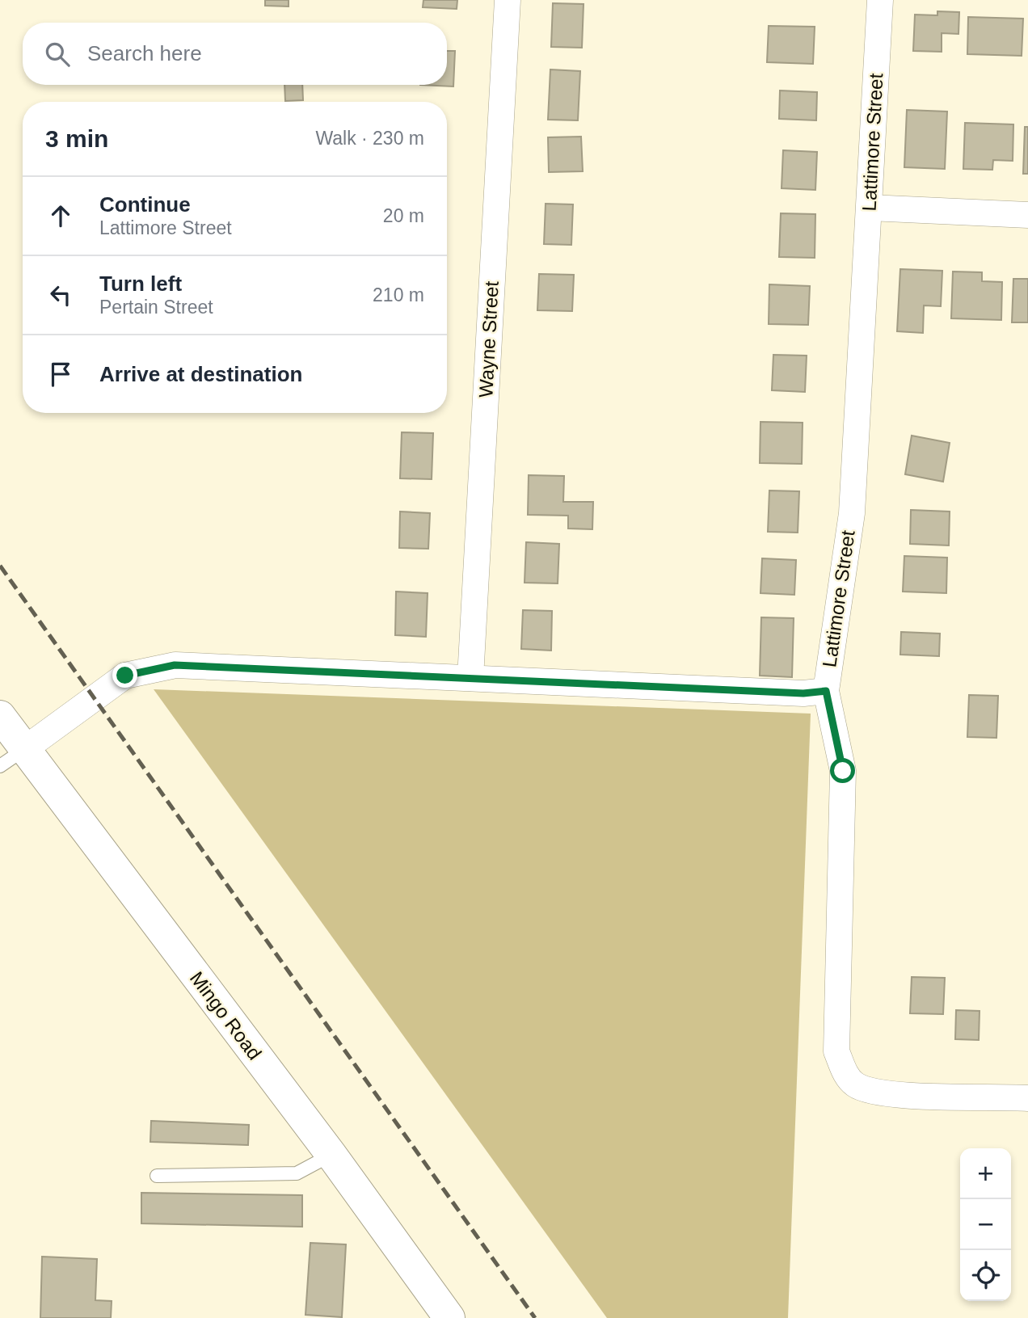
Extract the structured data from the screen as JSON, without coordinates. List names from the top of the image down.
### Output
{
  "streets": {
    "street": ["Lattimore Street", "Wayne Street", "Mingo Road"]
  },
  "page": {
    "search": "Search here",
    "heading": ["3 min", "Walk · 230 m"],
    "list": [
      ["Continue", "Lattimore Street", "20 m"],
      ["Turn left", "Pertain Street", "210 m"],
      "Arrive at destination"
    ],
    "map_buttons": ["+", "−"]
  }
}
